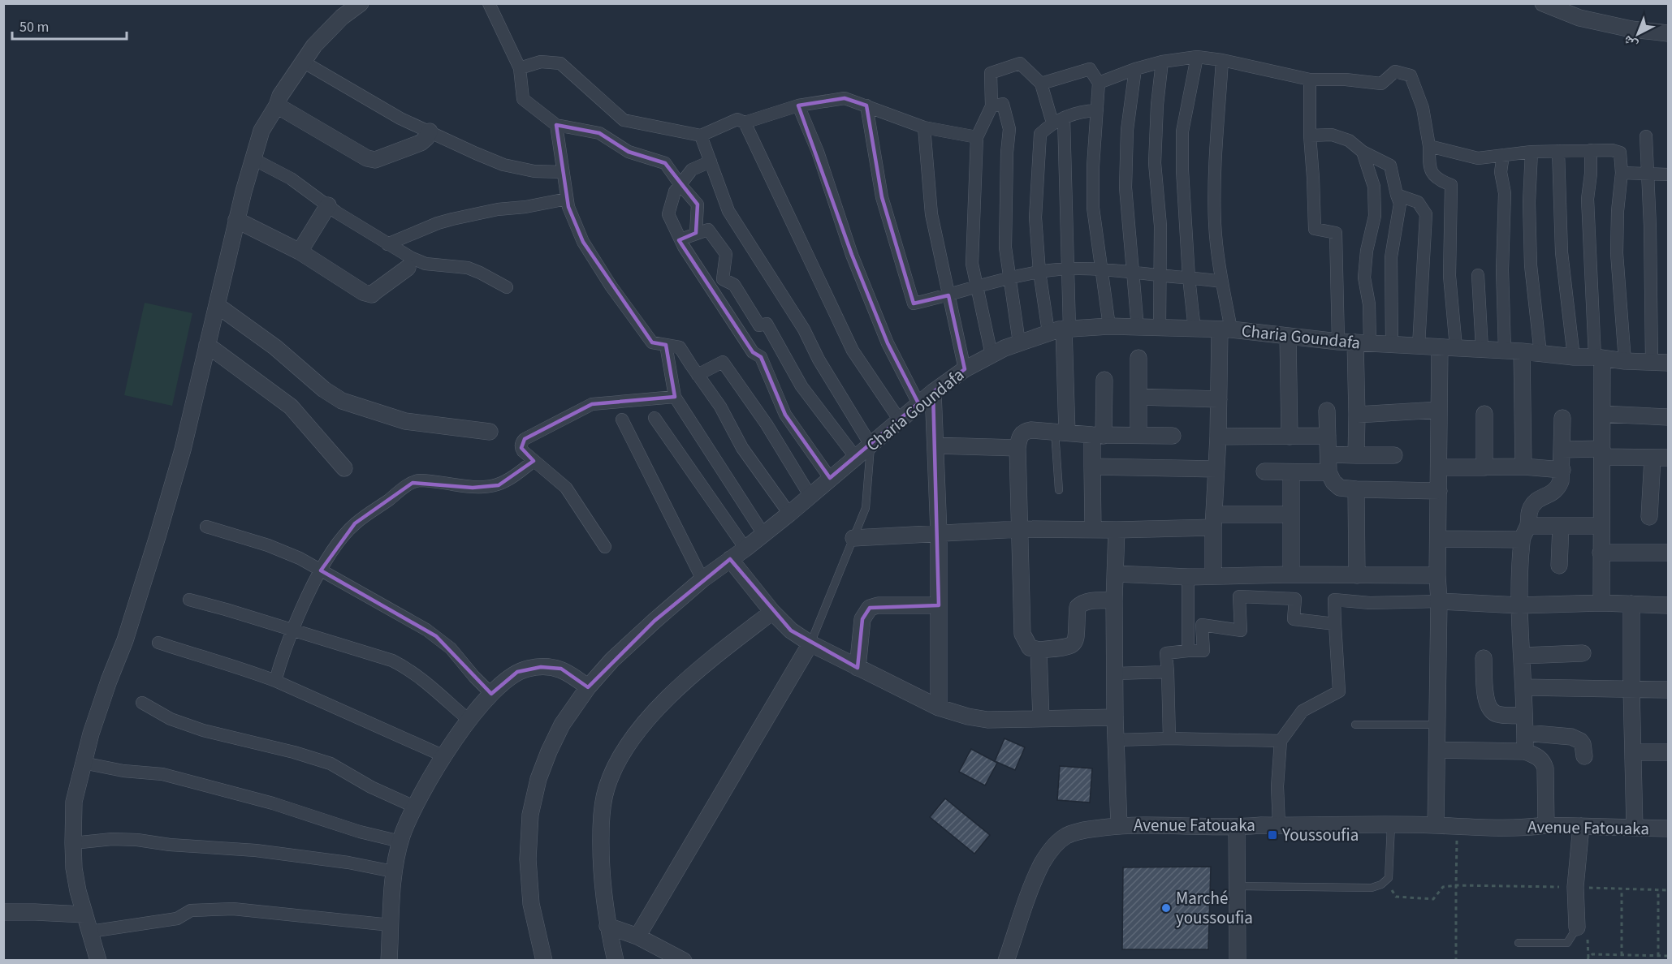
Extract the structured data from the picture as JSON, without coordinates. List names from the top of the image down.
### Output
{
  "streets": {
    "street": ["Charia Goundafa", "Avenue Fatouaka"]
  },
  "places": {
    "transit": ["Youssoufia"],
    "other": ["Marché youssoufia"]
  },
  "scale_bar": "50 m",
  "north": "bottom left"
}
